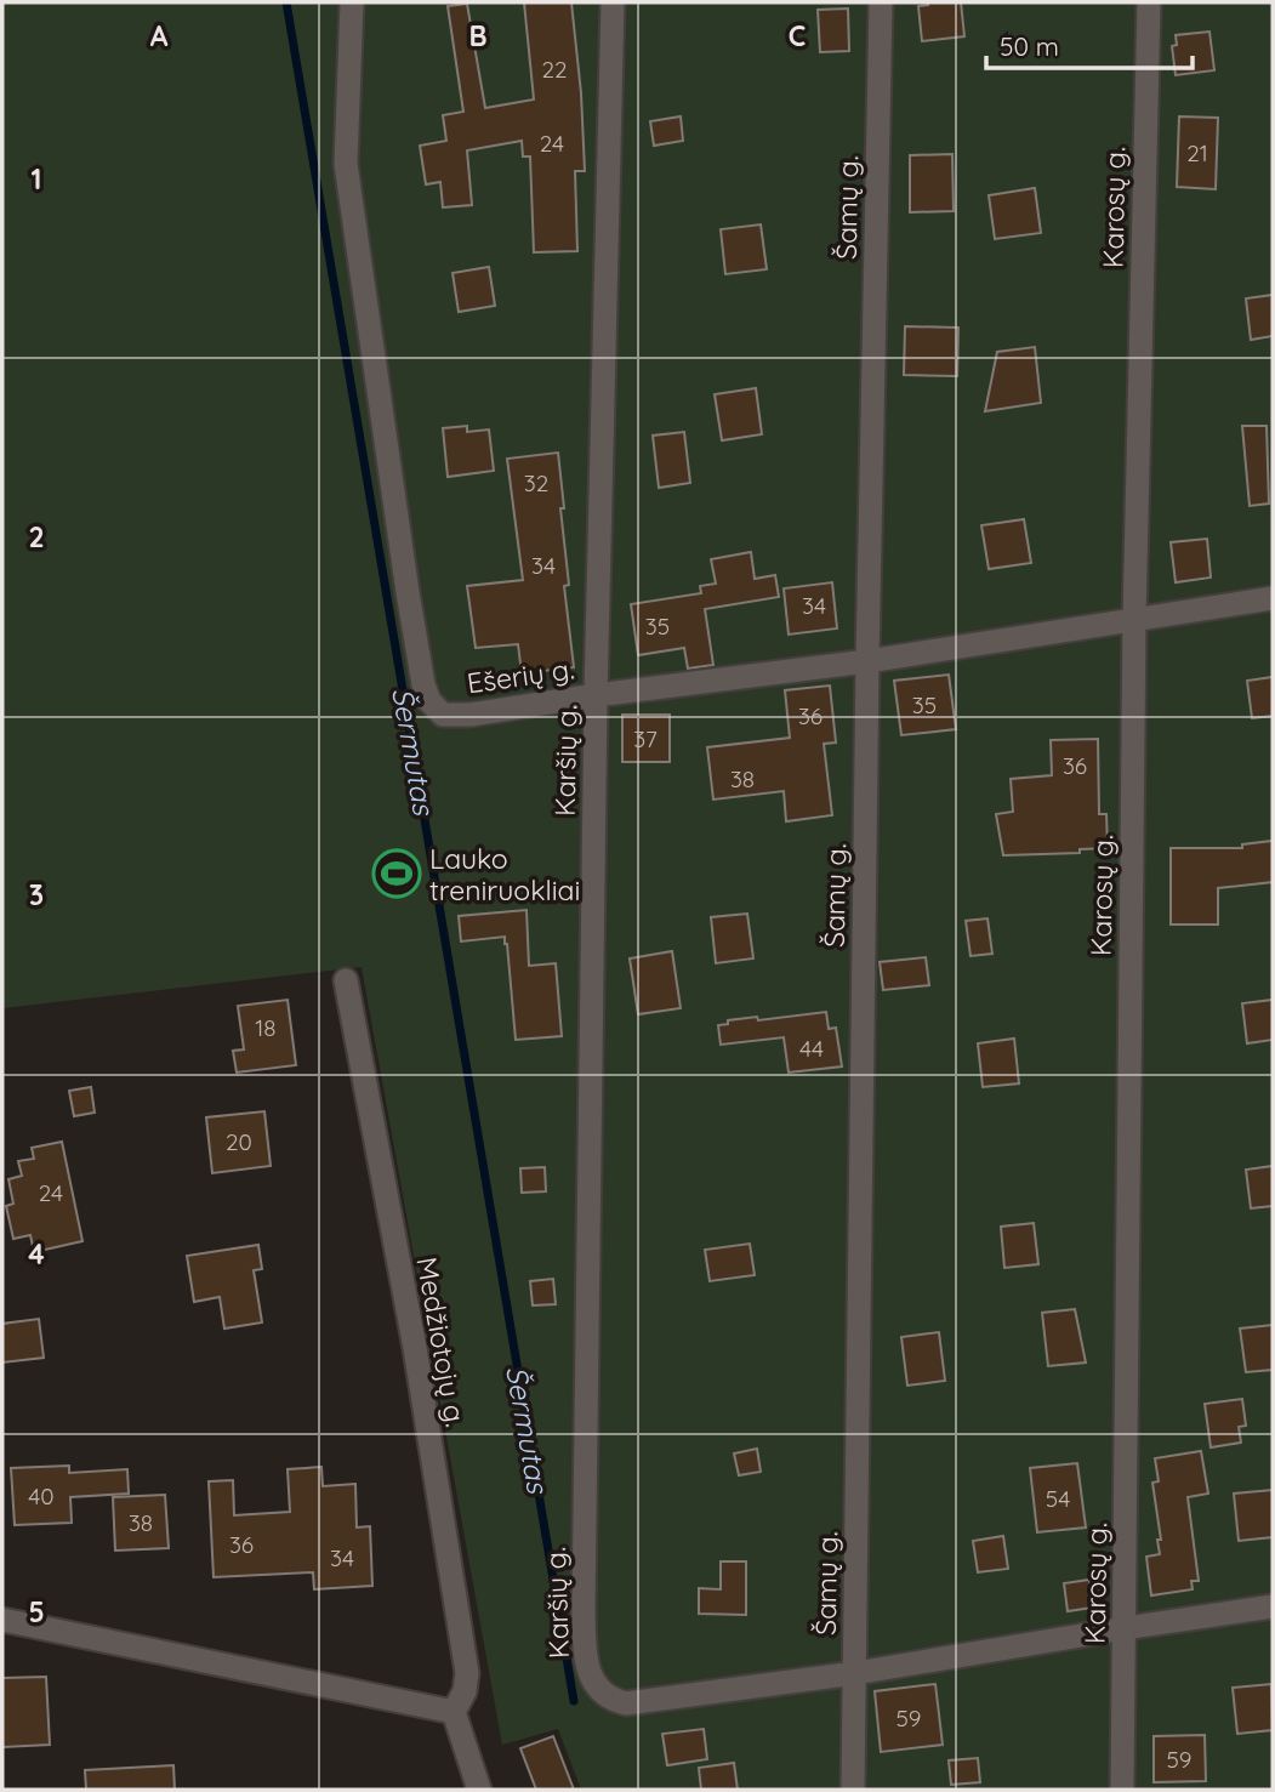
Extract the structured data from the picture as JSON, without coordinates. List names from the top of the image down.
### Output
{
  "streets": {
    "street": [
      "Šamų g.",
      "Karosų g.",
      "Ešerių g.",
      "Karšių g.",
      "Medžiotojų g."
    ]
  },
  "crossings": [
    ["Šamų g.", "Ešerių g."],
    ["Šamų g.", "Karšių g."],
    ["Karosų g.", "Ešerių g."],
    ["Ešerių g.", "Karšių g."]
  ],
  "water": ["Šermutas"],
  "places": {
    "sports": ["Lauko treniruokliai"]
  },
  "house_numbers": [
    "22",
    "24",
    "21",
    "32",
    "34",
    "34",
    "35",
    "35",
    "36",
    "37",
    "36",
    "38",
    "18",
    "44",
    "20",
    "24",
    "40",
    "54",
    "38",
    "36",
    "34",
    "59",
    "59"
  ],
  "scale_bar": "50 m",
  "grid": {
    "columns": ["A", "B", "C"],
    "rows": [
      "1",
      "2",
      "3",
      "4",
      "5"
    ]
  }
}
